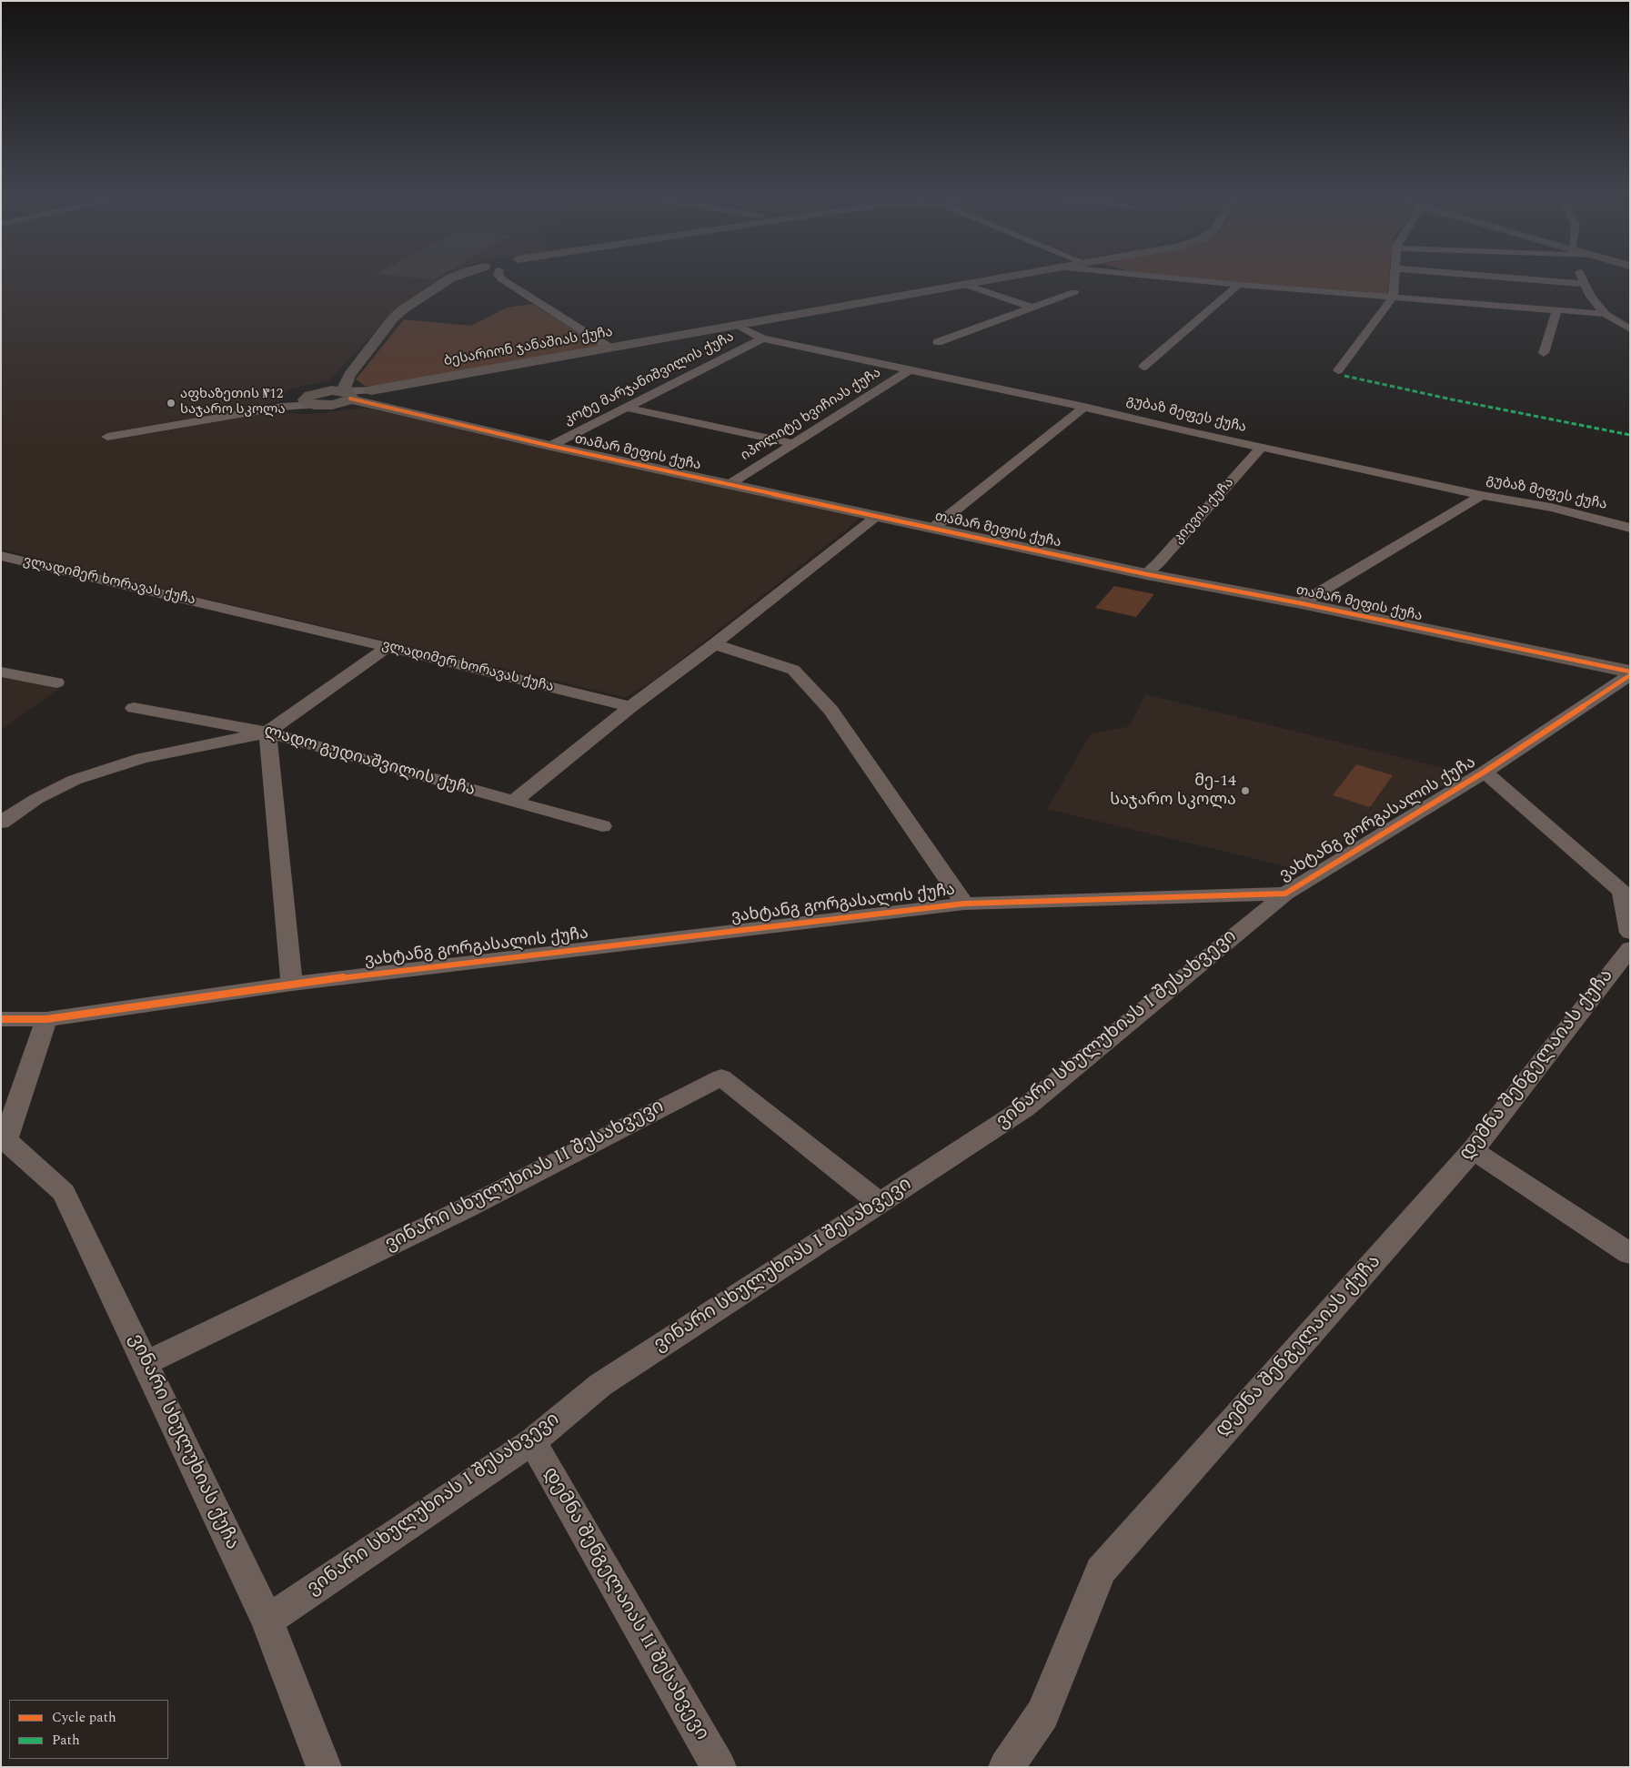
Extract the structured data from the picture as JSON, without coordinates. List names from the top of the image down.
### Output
{
  "streets": {
    "street": [
      "ბესარიონ ჯანაშიას ქუჩა",
      "კოტე მარჯანიშვილის ქუჩა",
      "იპოლიტე ხვიჩიას ქუჩა",
      "გუბაზ მეფეს ქუჩა",
      "თამარ მეფის ქუჩა",
      "კიევის ქუჩა",
      "ვლადიმერ ხორავას ქუჩა",
      "ლადო გუდიაშვილის ქუჩა",
      "ვახტანგ გორგასალის ქუჩა",
      "ვინარი სხულუხიას I შესახვევი",
      "დემნა შენგელაიას ქუჩა",
      "ვინარი სხულუხიას II შესახვევი",
      "ვინარი სხულუხიას ქუჩა",
      "დემნა შენგელაიას II შესახვევი"
    ]
  },
  "crossings": [
    ["ბესარიონ ჯანაშიას ქუჩა", "გუბაზ მეფეს ქუჩა"],
    ["ბესარიონ ჯანაშიას ქუჩა", "თამარ მეფის ქუჩა"],
    ["კოტე მარჯანიშვილის ქუჩა", "გუბაზ მეფეს ქუჩა"],
    ["კოტე მარჯანიშვილის ქუჩა", "თამარ მეფის ქუჩა"],
    ["იპოლიტე ხვიჩიას ქუჩა", "გუბაზ მეფეს ქუჩა"],
    ["იპოლიტე ხვიჩიას ქუჩა", "თამარ მეფის ქუჩა"],
    ["გუბაზ მეფეს ქუჩა", "კიევის ქუჩა"],
    ["თამარ მეფის ქუჩა", "კიევის ქუჩა"],
    ["ვახტანგ გორგასალის ქუჩა", "ვინარი სხულუხიას I შესახვევი"],
    ["ვინარი სხულუხიას I შესახვევი", "ვინარი სხულუხიას II შესახვევი"],
    ["ვინარი სხულუხიას I შესახვევი", "ვინარი სხულუხიას ქუჩა"],
    ["ვინარი სხულუხიას I შესახვევი", "დემნა შენგელაიას II შესახვევი"],
    ["ვინარი სხულუხიას II შესახვევი", "ვინარი სხულუხიას ქუჩა"]
  ],
  "places": ["აფხაზეთის №12 საჯარო სკოლა", "მე-14 საჯარო სკოლა"],
  "legend": ["Cycle path", "Path"]
}
